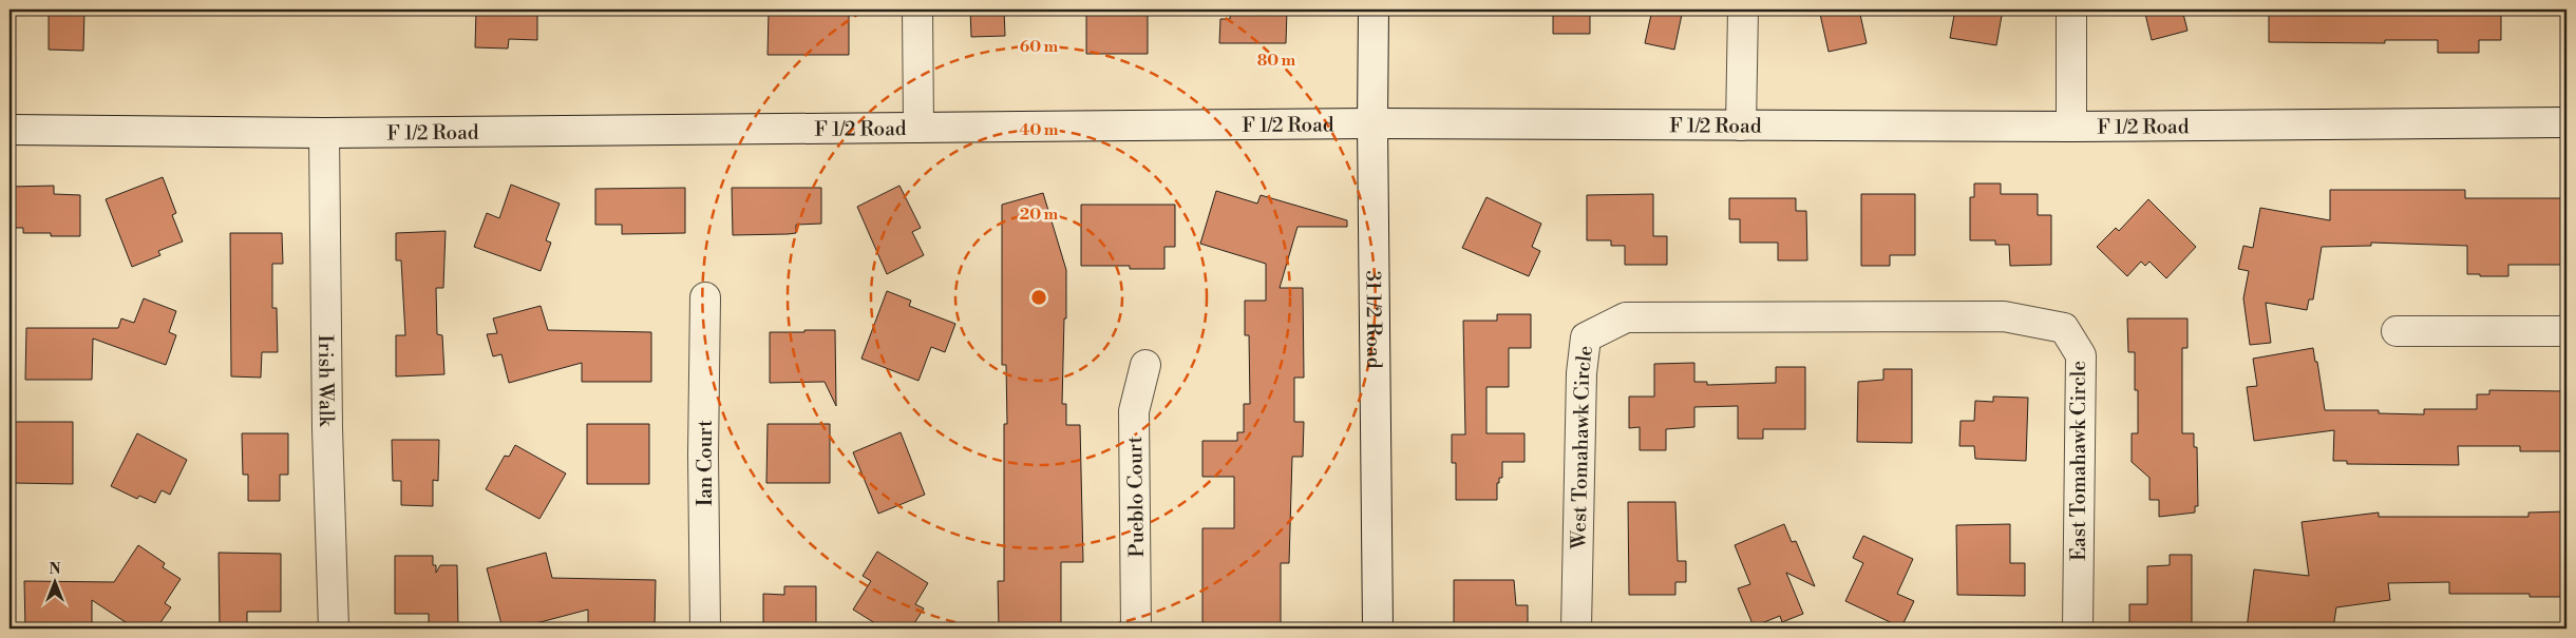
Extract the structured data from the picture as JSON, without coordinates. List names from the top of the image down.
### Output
{
  "streets": {
    "street": [
      "F 1/2 Road",
      "31 1/2 Road",
      "Irish Walk",
      "West Tomahawk Circle",
      "East Tomahawk Circle",
      "Ian Court",
      "Pueblo Court"
    ]
  },
  "crossings": [
    ["F 1/2 Road", "31 1/2 Road"],
    ["F 1/2 Road", "Irish Walk"],
    ["West Tomahawk Circle", "East Tomahawk Circle"]
  ],
  "north": "top",
  "rings": [
    "60 m",
    "80 m",
    "40 m",
    "20 m"
  ]
}
